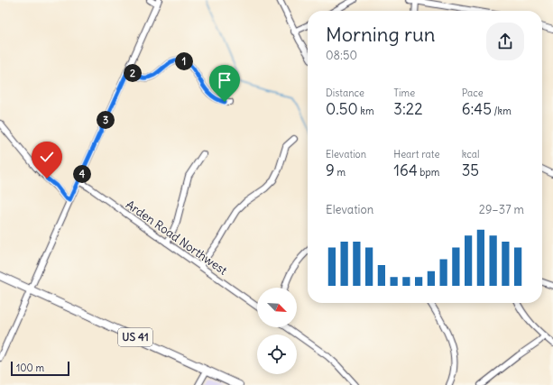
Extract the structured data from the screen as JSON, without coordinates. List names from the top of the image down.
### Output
{
  "streets": {
    "main road": ["US 41"],
    "street": ["Arden Road Northwest"]
  },
  "scale_bar": "100 m",
  "north": "bottom right",
  "page": {
    "heading": ["Morning run", "08:50"],
    "pins": [
      "1",
      "2",
      "3",
      "4"
    ],
    "stats": [
      ["Distance", "0.50 km"],
      ["Time", "3:22"],
      ["Pace", "6:45 /km"],
      ["Elevation", "9 m"],
      ["Heart rate", "164 bpm"],
      ["kcal", "35"]
    ],
    "chart": ["Elevation", "29–37 m"],
    "scale": "100 m"
  }
}
